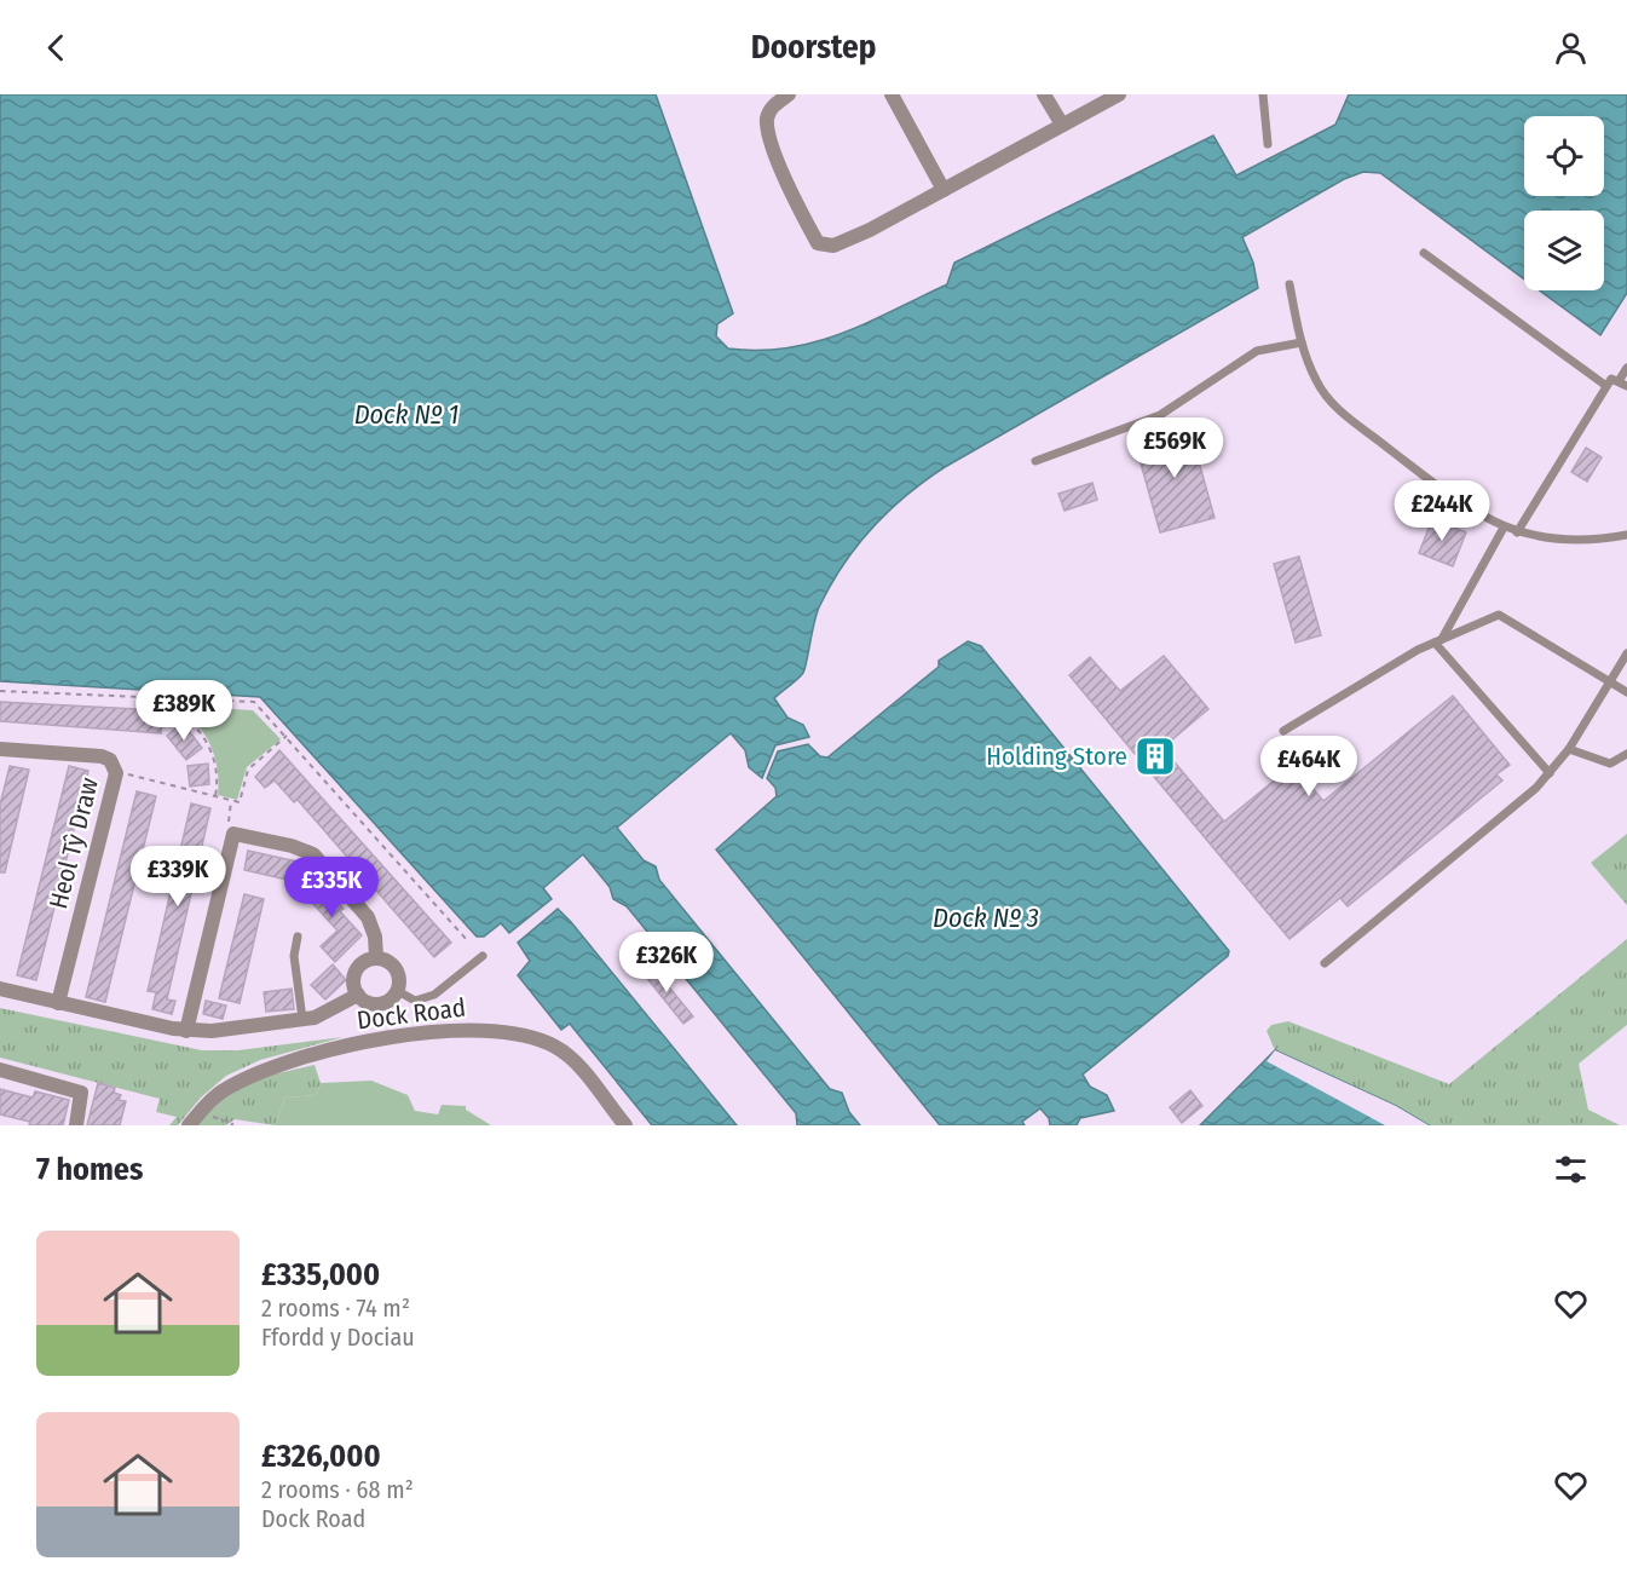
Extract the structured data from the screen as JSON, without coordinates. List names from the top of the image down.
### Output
{
  "streets": {
    "street": ["Heol Tŷ Draw", "Dock Road"]
  },
  "water": ["Dock Nº 1", "Dock Nº 3"],
  "places": {
    "building": ["Holding Store"]
  },
  "page": {
    "header": "Doorstep",
    "price": [
      "£569K",
      "£244K",
      "£389K",
      "£464K",
      "£339K",
      "£335K",
      "£326K"
    ],
    "heading": "7 homes",
    "list": [
      {
        "name": "£335,000",
        "note": "2 rooms · 74 m² · Ffordd y Dociau"
      },
      {
        "name": "£326,000",
        "note": "2 rooms · 68 m² · Dock Road"
      }
    ]
  }
}
